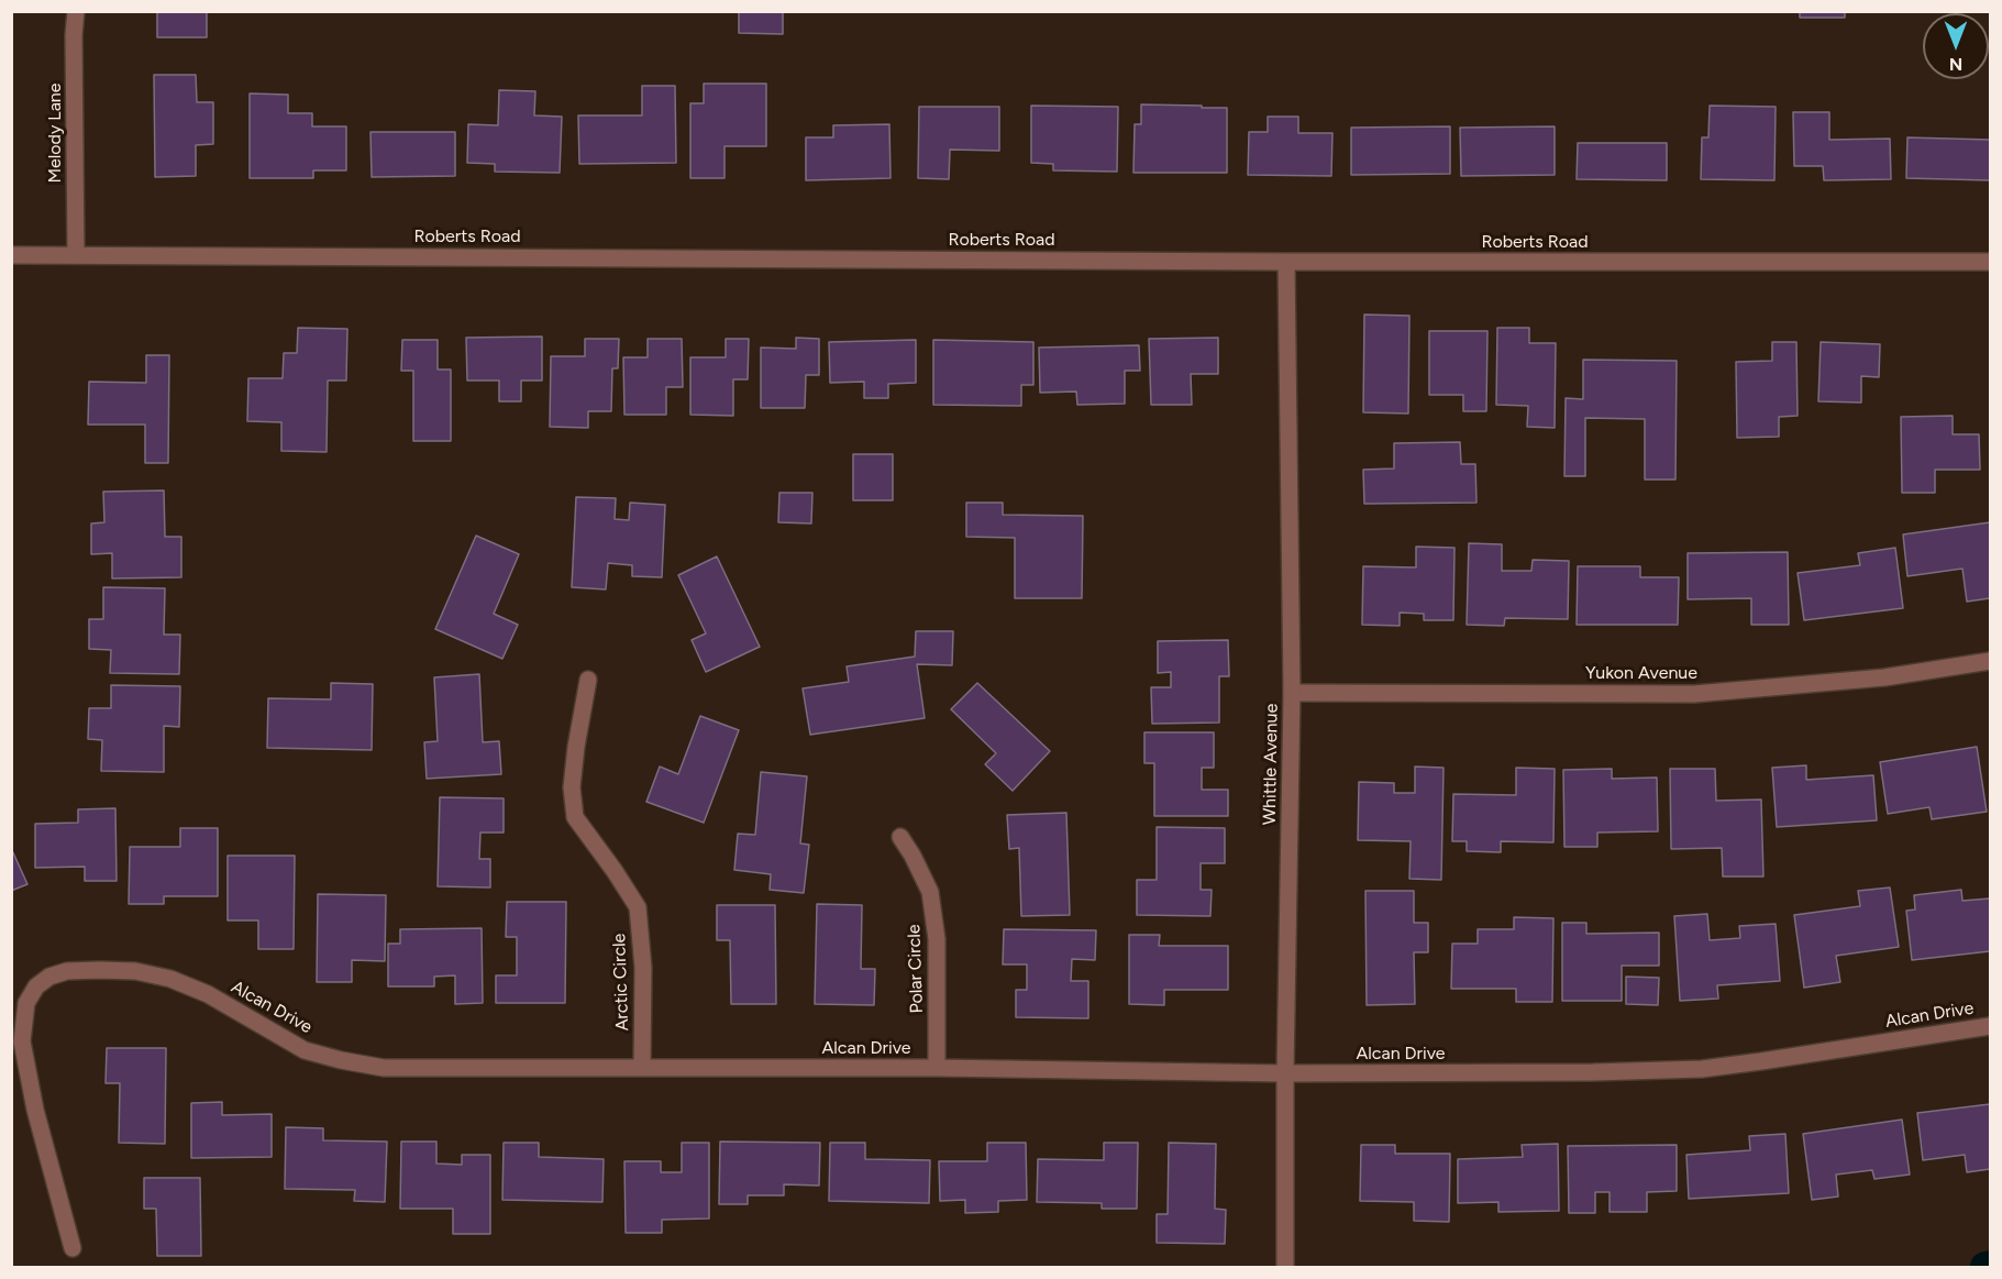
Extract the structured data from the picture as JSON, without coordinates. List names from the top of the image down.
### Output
{
  "streets": {
    "street": [
      "Melody Lane",
      "Roberts Road",
      "Yukon Avenue",
      "Whittle Avenue",
      "Polar Circle",
      "Arctic Circle",
      "Alcan Drive"
    ]
  },
  "crossings": [
    ["Melody Lane", "Roberts Road"],
    ["Roberts Road", "Whittle Avenue"],
    ["Yukon Avenue", "Whittle Avenue"],
    ["Whittle Avenue", "Alcan Drive"],
    ["Polar Circle", "Alcan Drive"],
    ["Arctic Circle", "Alcan Drive"]
  ],
  "north": "bottom"
}
